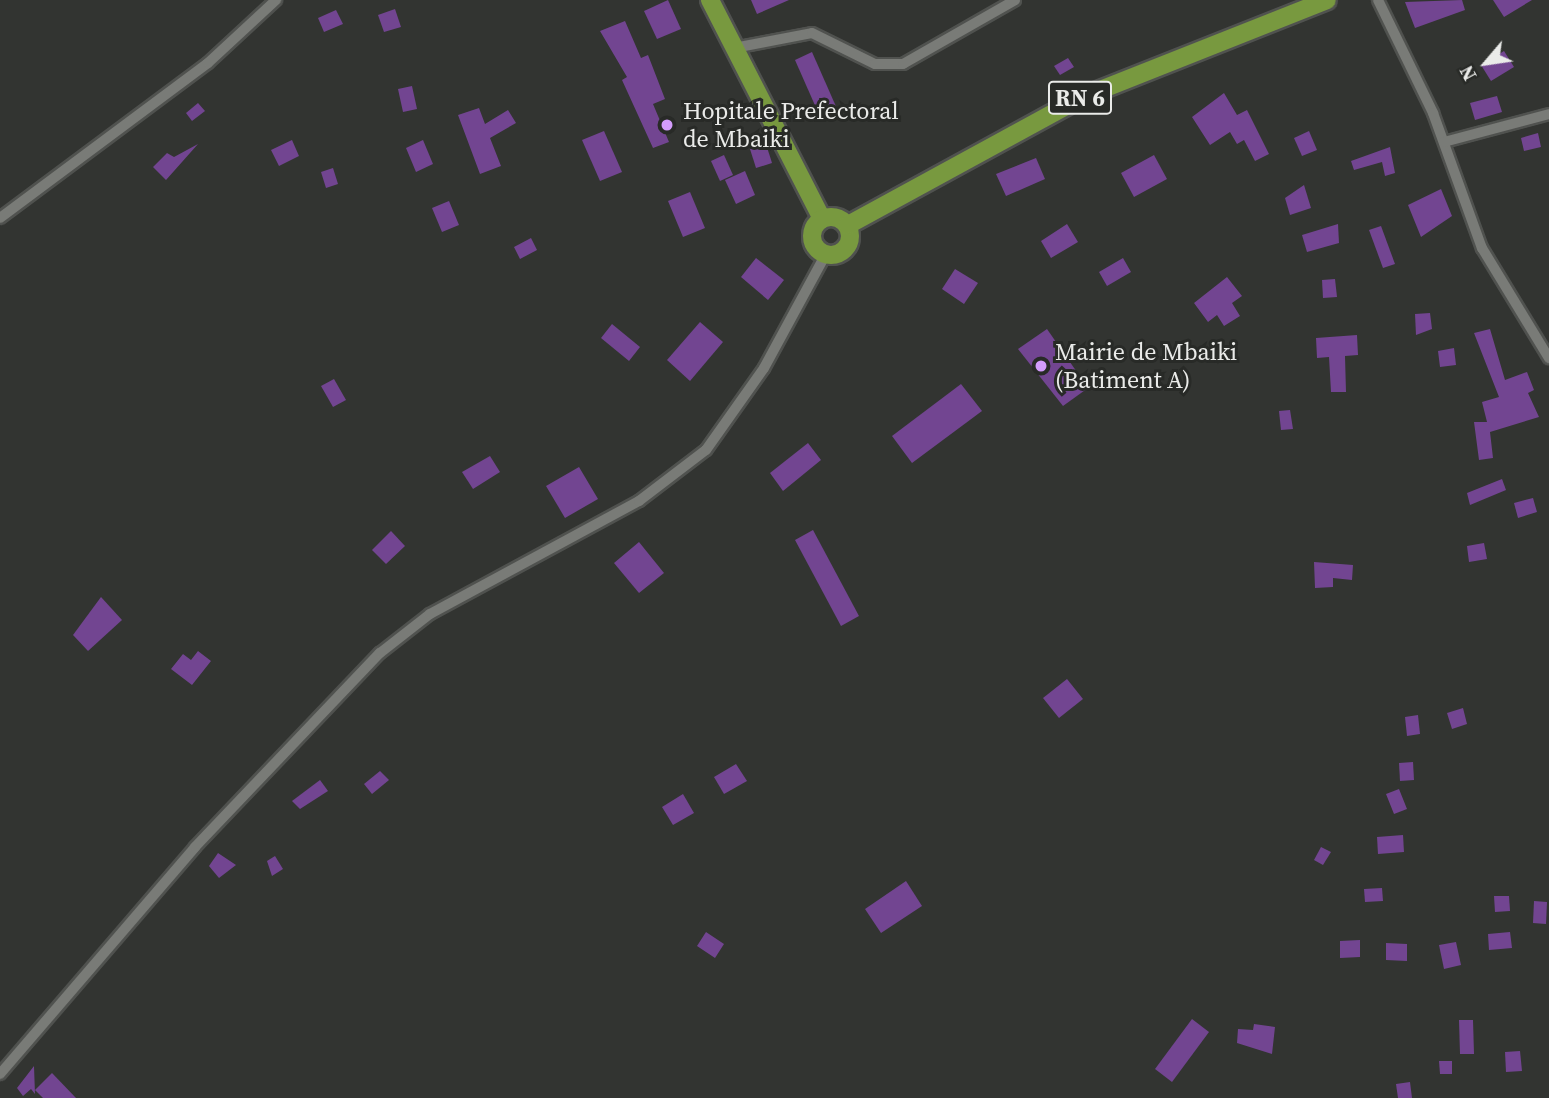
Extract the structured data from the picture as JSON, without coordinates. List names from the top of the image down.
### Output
{
  "streets": {
    "main road": ["RN 6"]
  },
  "places": ["Hopitale Prefectoral de Mbaiki", "Mairie de Mbaiki (Batiment A)"],
  "north": "bottom left"
}
